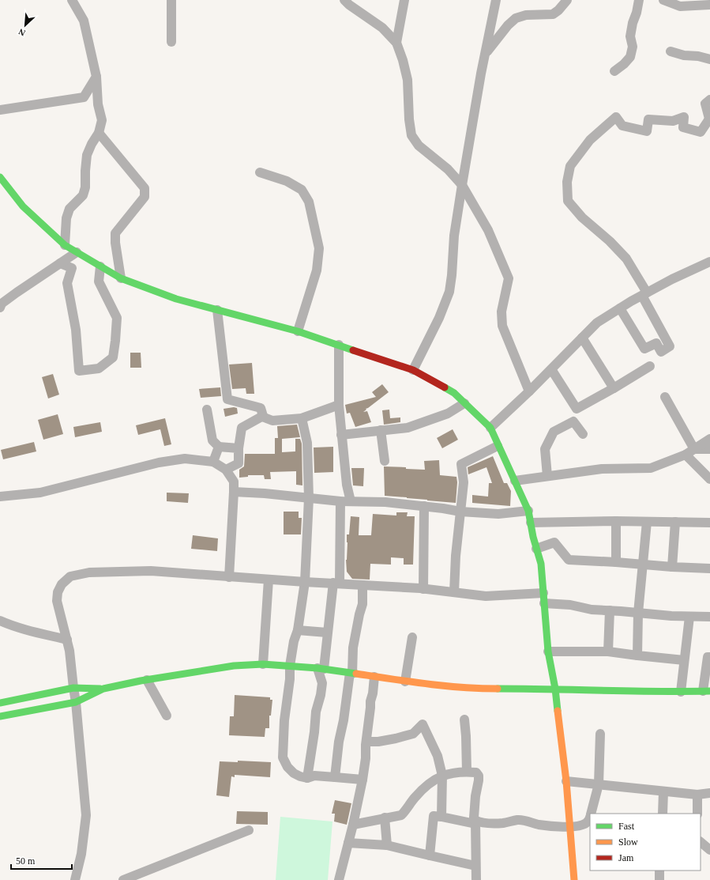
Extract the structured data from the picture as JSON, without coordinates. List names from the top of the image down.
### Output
{
  "legend": ["Fast", "Slow", "Jam"],
  "scale_bar": "50 m",
  "north": "bottom left"
}
